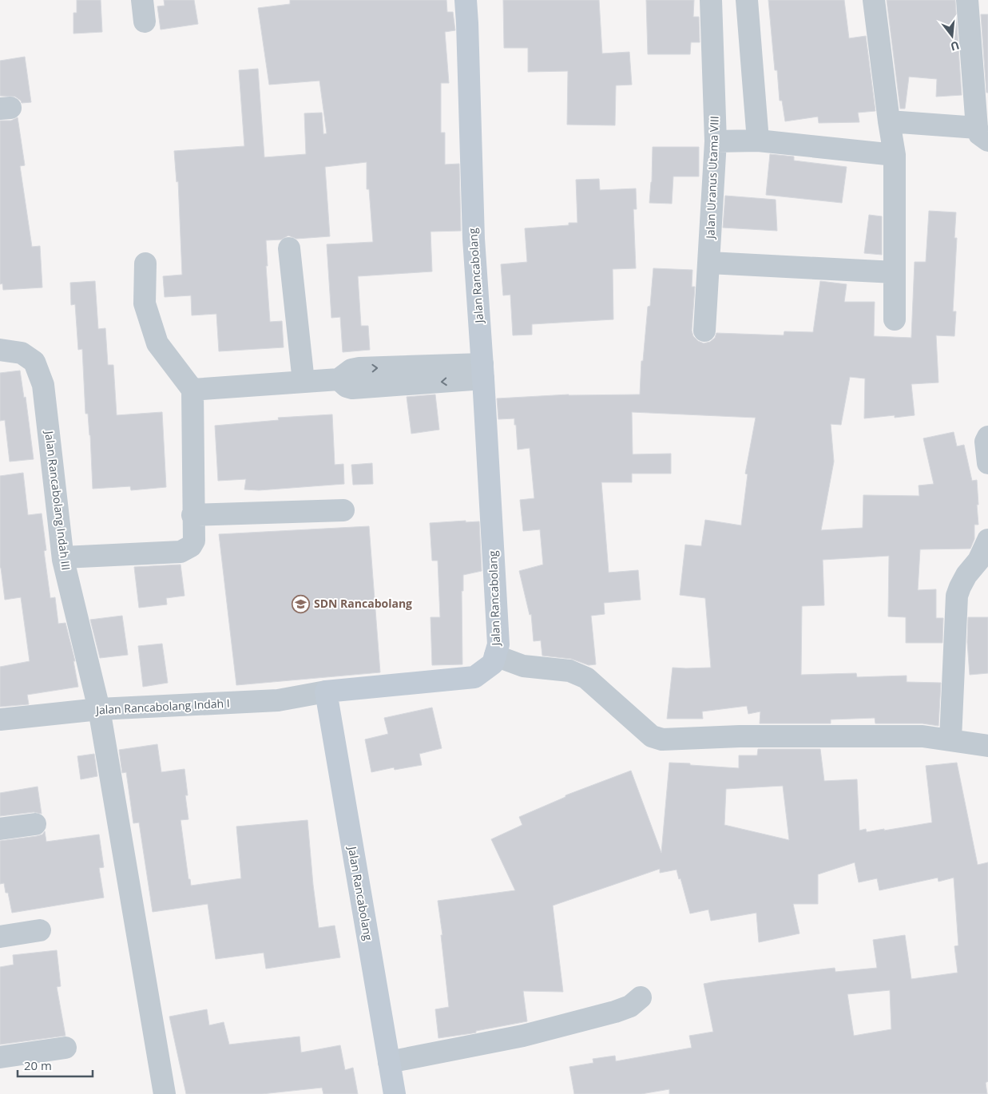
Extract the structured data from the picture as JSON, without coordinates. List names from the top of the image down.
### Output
{
  "streets": {
    "street": [
      "Jalan Uranus Utama VIII",
      "Jalan Rancabolang",
      "Jalan Rancabolang Indah III",
      "Jalan Rancabolang Indah I"
    ]
  },
  "crossings": [
    ["Jalan Rancabolang", "Jalan Rancabolang Indah I"],
    ["Jalan Rancabolang Indah III", "Jalan Rancabolang Indah I"]
  ],
  "places": {
    "school or university": ["SDN Rancabolang"]
  },
  "scale_bar": "20 m",
  "north": "bottom"
}
